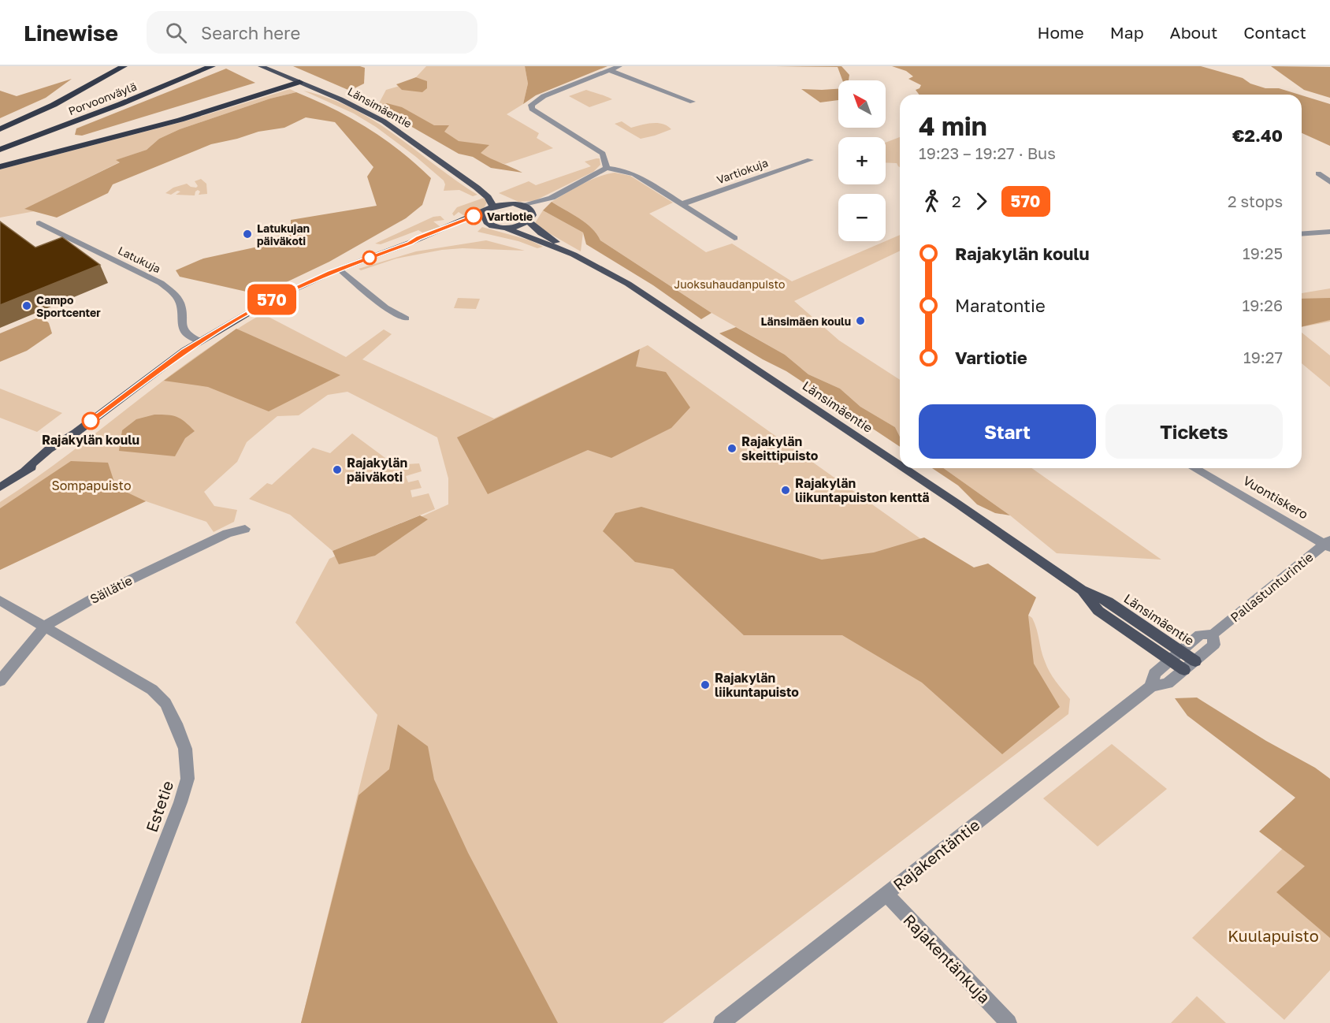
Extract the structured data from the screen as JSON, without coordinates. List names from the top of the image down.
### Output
{
  "streets": {
    "highway": ["Porvoonväylä"],
    "main road": ["Länsimäentie"],
    "street": [
      "Vartiokuja",
      "Latukuja",
      "Vuontiskero",
      "Pallastunturintie",
      "Säilätie",
      "Estetie",
      "Rajakentäntie",
      "Rajakentänkuja"
    ]
  },
  "crossings": [
    ["Länsimäentie", "Pallastunturintie"],
    ["Länsimäentie", "Rajakentäntie"],
    ["Vuontiskero", "Pallastunturintie"],
    ["Pallastunturintie", "Rajakentäntie"],
    ["Säilätie", "Estetie"],
    ["Rajakentäntie", "Rajakentänkuja"]
  ],
  "parks": ["Juoksuhaudanpuisto", "Sompapuisto", "Kuulapuisto"],
  "places": [
    "Vartiotie",
    "Latukujan päiväkoti",
    "Campo Sportcenter",
    "Länsimäen koulu",
    "Rajakylän koulu",
    "Rajakylän skeittipuisto",
    "Rajakylän päiväkoti",
    "Rajakylän liikuntapuiston kenttä",
    "Rajakylän liikuntapuisto"
  ],
  "lines": ["bus line 570"],
  "north": "top left",
  "page": {
    "header": "Linewise",
    "search": "Search here",
    "nav": [
      "Home",
      "Map",
      "About",
      "Contact"
    ],
    "on_map": "570",
    "map_buttons": ["+", "−"],
    "heading": ["4 min", "19:23 – 19:27 · Bus", "€2.40"],
    "legs": ["2", "570", "2 stops"],
    "list": [
      {
        "name": "Rajakylän koulu",
        "value": "19:25"
      },
      {
        "name": "Maratontie",
        "value": "19:26"
      },
      {
        "name": "Vartiotie",
        "value": "19:27"
      }
    ],
    "buttons": ["Start", "Tickets"]
  }
}
